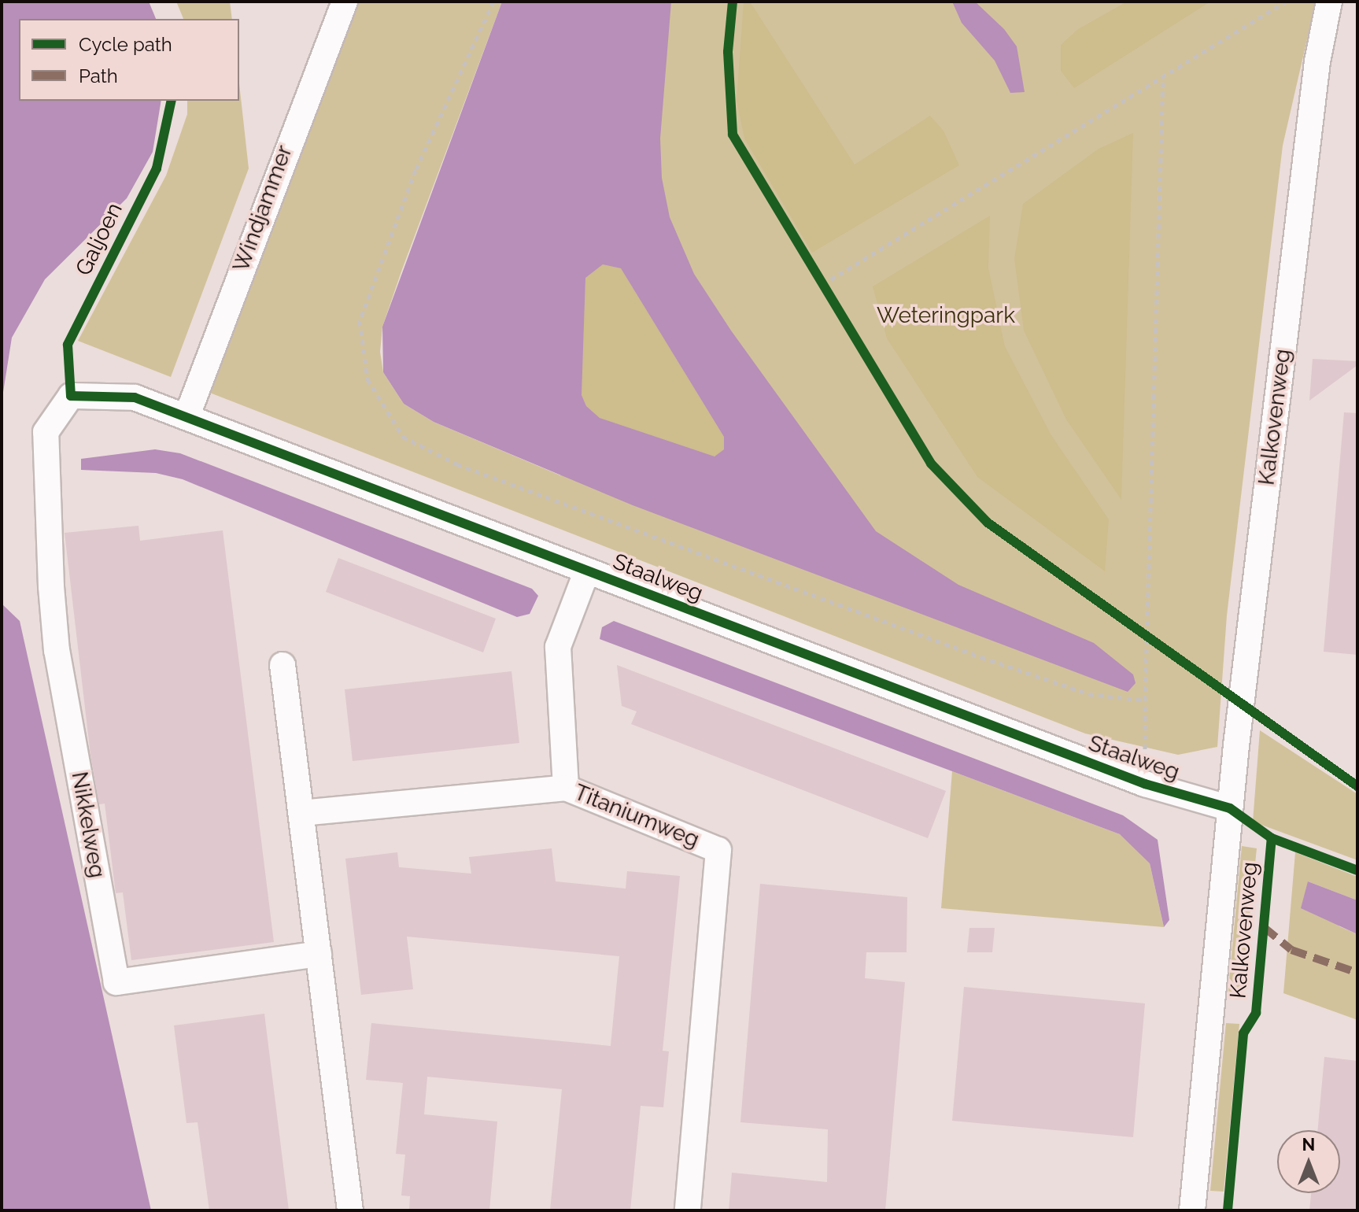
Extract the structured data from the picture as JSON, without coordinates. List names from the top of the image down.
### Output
{
  "streets": {
    "street": [
      "Windjammer",
      "Kalkovenweg",
      "Staalweg",
      "Titaniumweg",
      "Nikkelweg"
    ],
    "cycle path": ["Galjoen"]
  },
  "crossings": [
    ["Windjammer", "Staalweg"],
    ["Kalkovenweg", "Staalweg"],
    ["Staalweg", "Titaniumweg"],
    ["Staalweg", "Nikkelweg"]
  ],
  "parks": ["Weteringpark"],
  "legend": ["Cycle path", "Path"],
  "north": "top"
}
